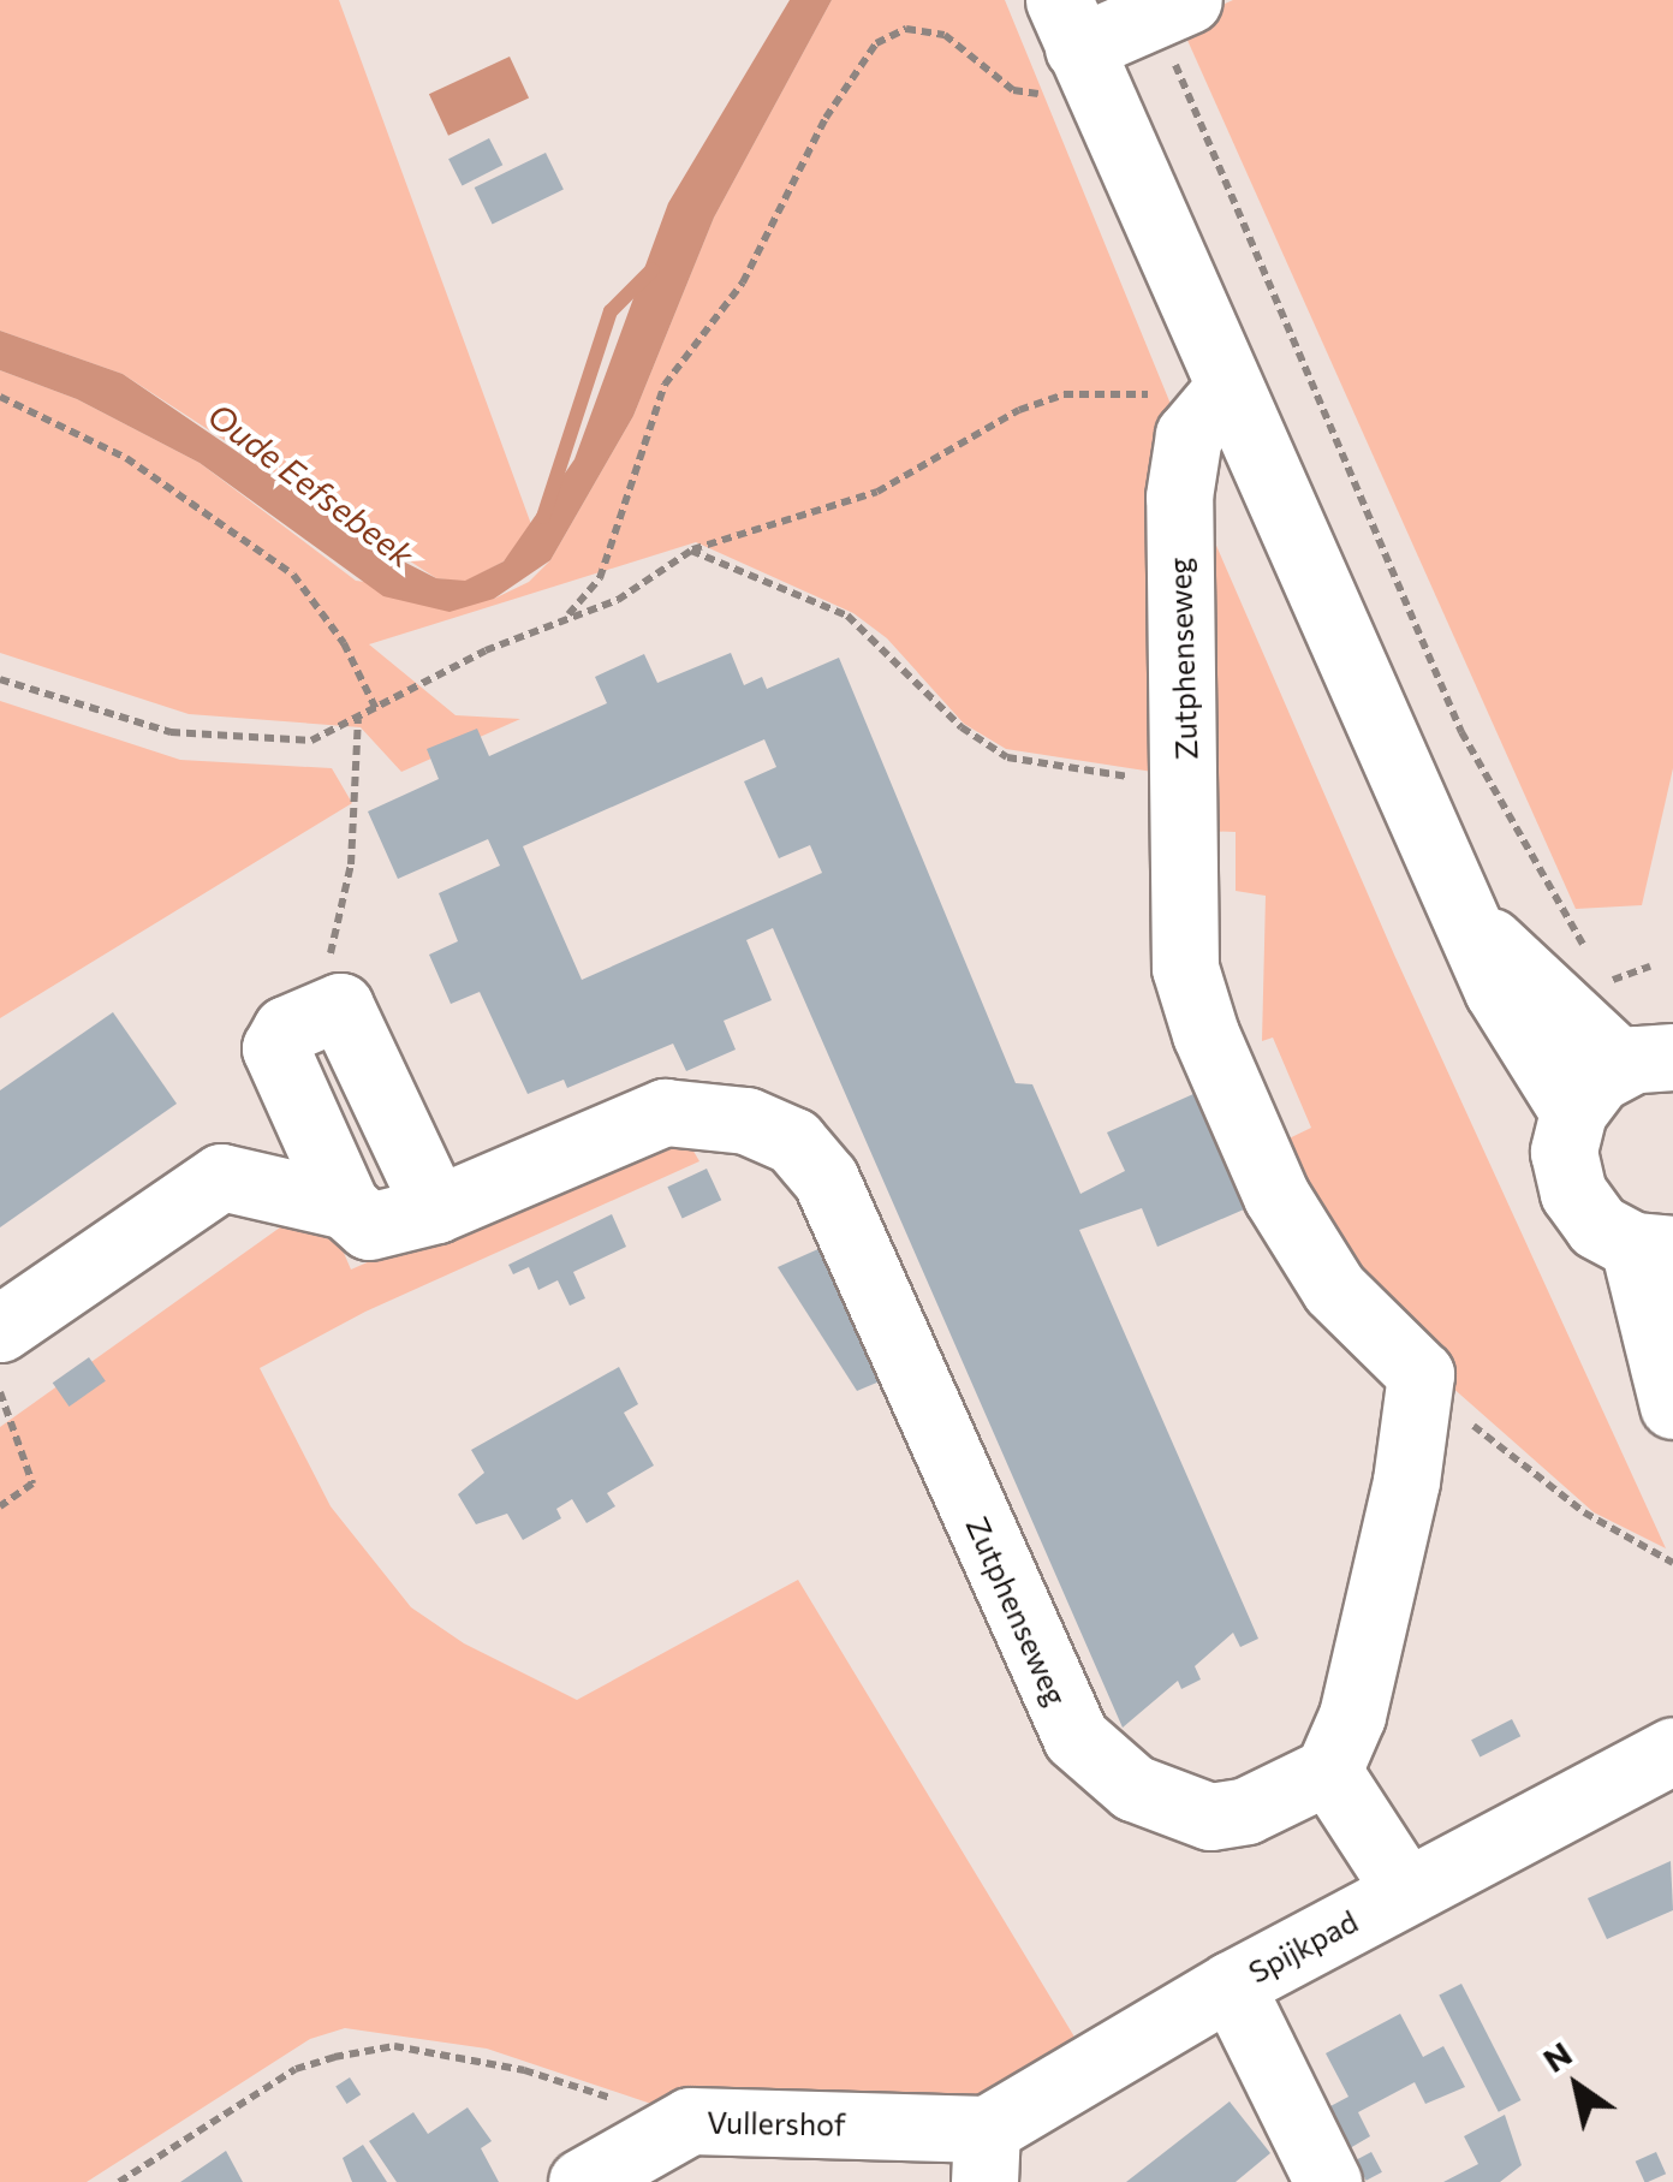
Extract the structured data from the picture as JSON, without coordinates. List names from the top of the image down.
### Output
{
  "streets": {
    "street": ["Zutphenseweg", "Spijkpad", "Vullershof"]
  },
  "crossings": [
    ["Spijkpad", "Vullershof"]
  ],
  "water": ["Oude Eefsebeek"],
  "north": "top left"
}
